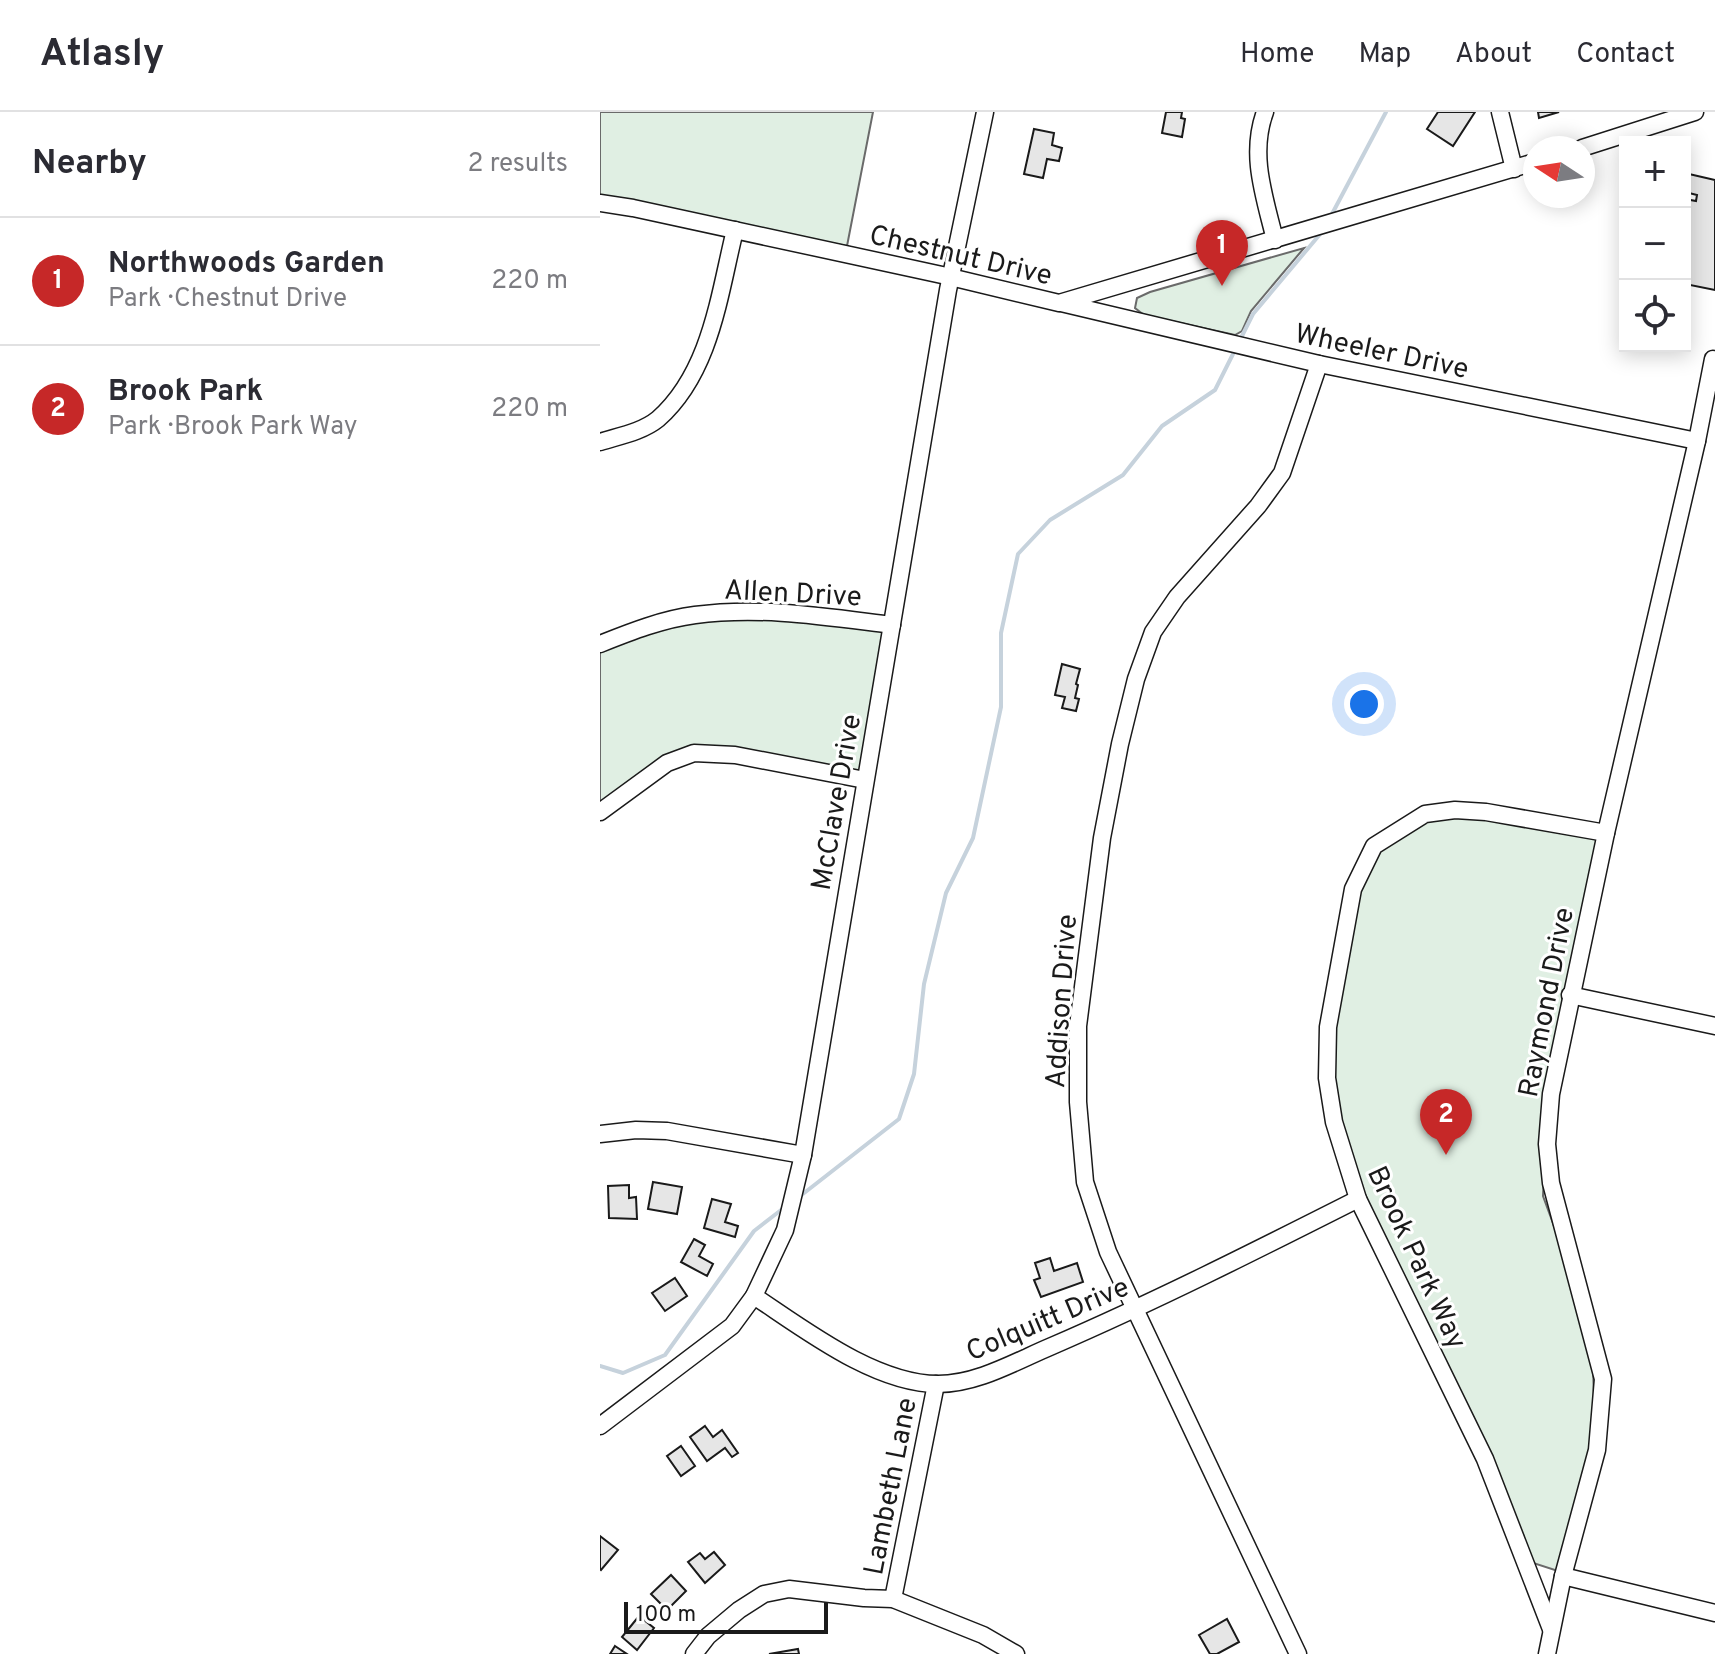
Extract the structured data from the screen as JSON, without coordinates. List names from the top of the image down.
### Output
{
  "streets": {
    "street": [
      "Chestnut Drive",
      "Wheeler Drive",
      "Allen Drive",
      "McClave Drive",
      "Addison Drive",
      "Raymond Drive",
      "Brook Park Way",
      "Colquitt Drive",
      "Lambeth Lane"
    ]
  },
  "crossings": [
    ["Chestnut Drive", "Wheeler Drive"],
    ["Chestnut Drive", "McClave Drive"],
    ["Wheeler Drive", "Addison Drive"],
    ["Wheeler Drive", "Raymond Drive"],
    ["Allen Drive", "McClave Drive"],
    ["McClave Drive", "Colquitt Drive"],
    ["Addison Drive", "Colquitt Drive"],
    ["Raymond Drive", "Brook Park Way"],
    ["Brook Park Way", "Colquitt Drive"],
    ["Colquitt Drive", "Lambeth Lane"]
  ],
  "scale_bar": "100 m",
  "north": "left",
  "page": {
    "header": "Atlasly",
    "nav": [
      "Home",
      "Map",
      "About",
      "Contact"
    ],
    "heading": ["Nearby", "2 results"],
    "map_buttons": ["+", "−"],
    "list": [
      {
        "mark": "1",
        "name": "Northwoods Garden",
        "note": "Park · Chestnut Drive",
        "value": "220 m"
      },
      {
        "mark": "2",
        "name": "Brook Park",
        "note": "Park · Brook Park Way",
        "value": "220 m"
      }
    ],
    "pins": ["1", "2"],
    "scale": "100 m"
  }
}
